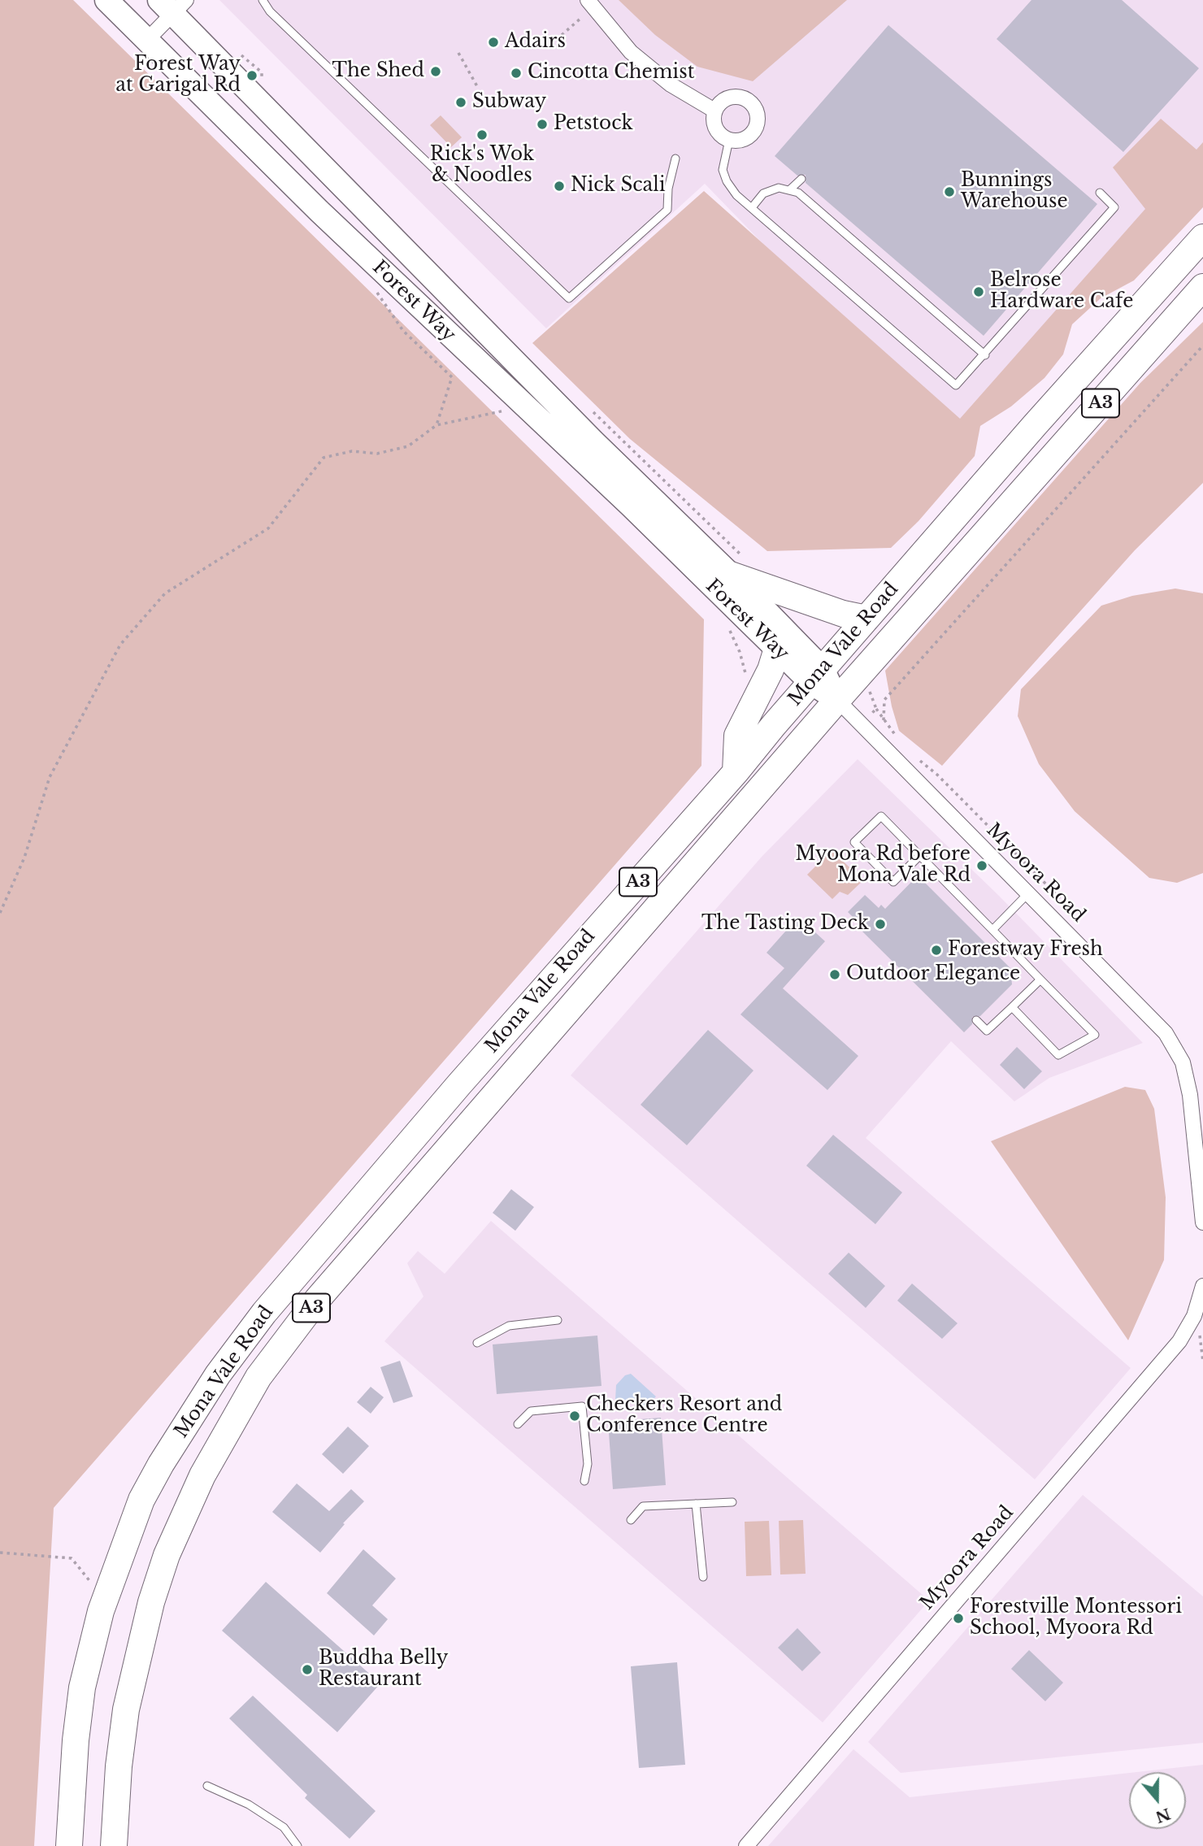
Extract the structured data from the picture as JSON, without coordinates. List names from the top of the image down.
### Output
{
  "streets": {
    "highway": ["A3", "Mona Vale Road"],
    "main road": ["Forest Way"],
    "street": ["Myoora Road"]
  },
  "crossings": [
    ["Forest Way", "Mona Vale Road"],
    ["Forest Way", "Myoora Road"],
    ["Mona Vale Road", "Myoora Road"]
  ],
  "places": [
    "Adairs",
    "The Shed",
    "Cincotta Chemist",
    "Forest Way at Garigal Rd",
    "Subway",
    "Petstock",
    "Rick's Wok & Noodles",
    "Nick Scali",
    "Bunnings Warehouse",
    "Belrose Hardware Cafe",
    "Myoora Rd before Mona Vale Rd",
    "The Tasting Deck",
    "Forestway Fresh",
    "Outdoor Elegance",
    "Checkers Resort and Conference Centre",
    "Forestville Montessori School, Myoora Rd",
    "Buddha Belly Restaurant"
  ],
  "north": "bottom"
}
